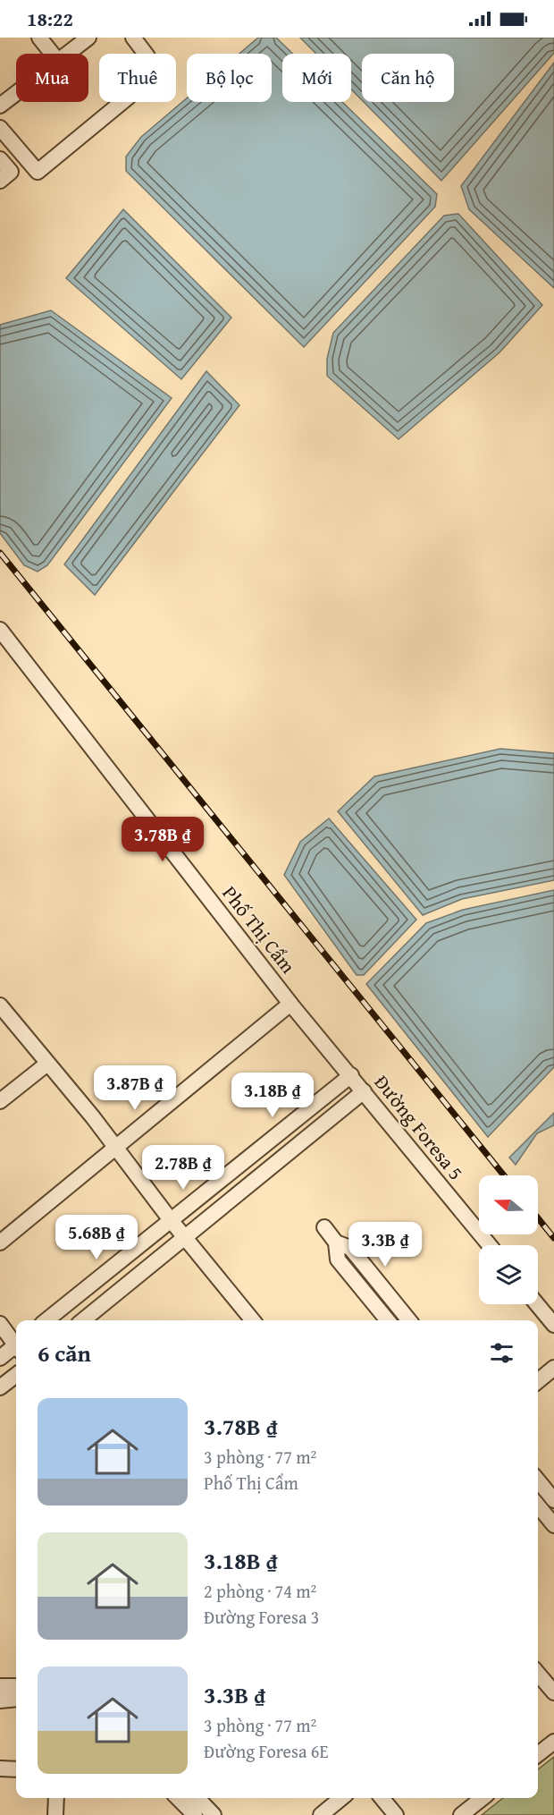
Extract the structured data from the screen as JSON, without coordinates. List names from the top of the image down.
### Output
{
  "streets": {
    "street": ["Phố Thị Cẩm", "Đường Foresa 5"]
  },
  "crossings": [
    ["Phố Thị Cẩm", "Đường Foresa 5"]
  ],
  "north": "left",
  "page": {
    "status": "18:22",
    "chip": [
      "Mua",
      "Thuê",
      "Bộ lọc",
      "Mới",
      "Căn hộ"
    ],
    "price": [
      "3.78B ₫",
      "3.87B ₫",
      "3.18B ₫",
      "2.78B ₫",
      "5.68B ₫",
      "3.3B ₫"
    ],
    "heading": "6 căn",
    "list": [
      {
        "name": "3.78B ₫",
        "note": "3 phòng · 77 m² · Phố Thị Cẩm"
      },
      {
        "name": "3.18B ₫",
        "note": "2 phòng · 74 m² · Đường Foresa 3"
      },
      {
        "name": "3.3B ₫",
        "note": "3 phòng · 77 m² · Đường Foresa 6E"
      }
    ]
  }
}
